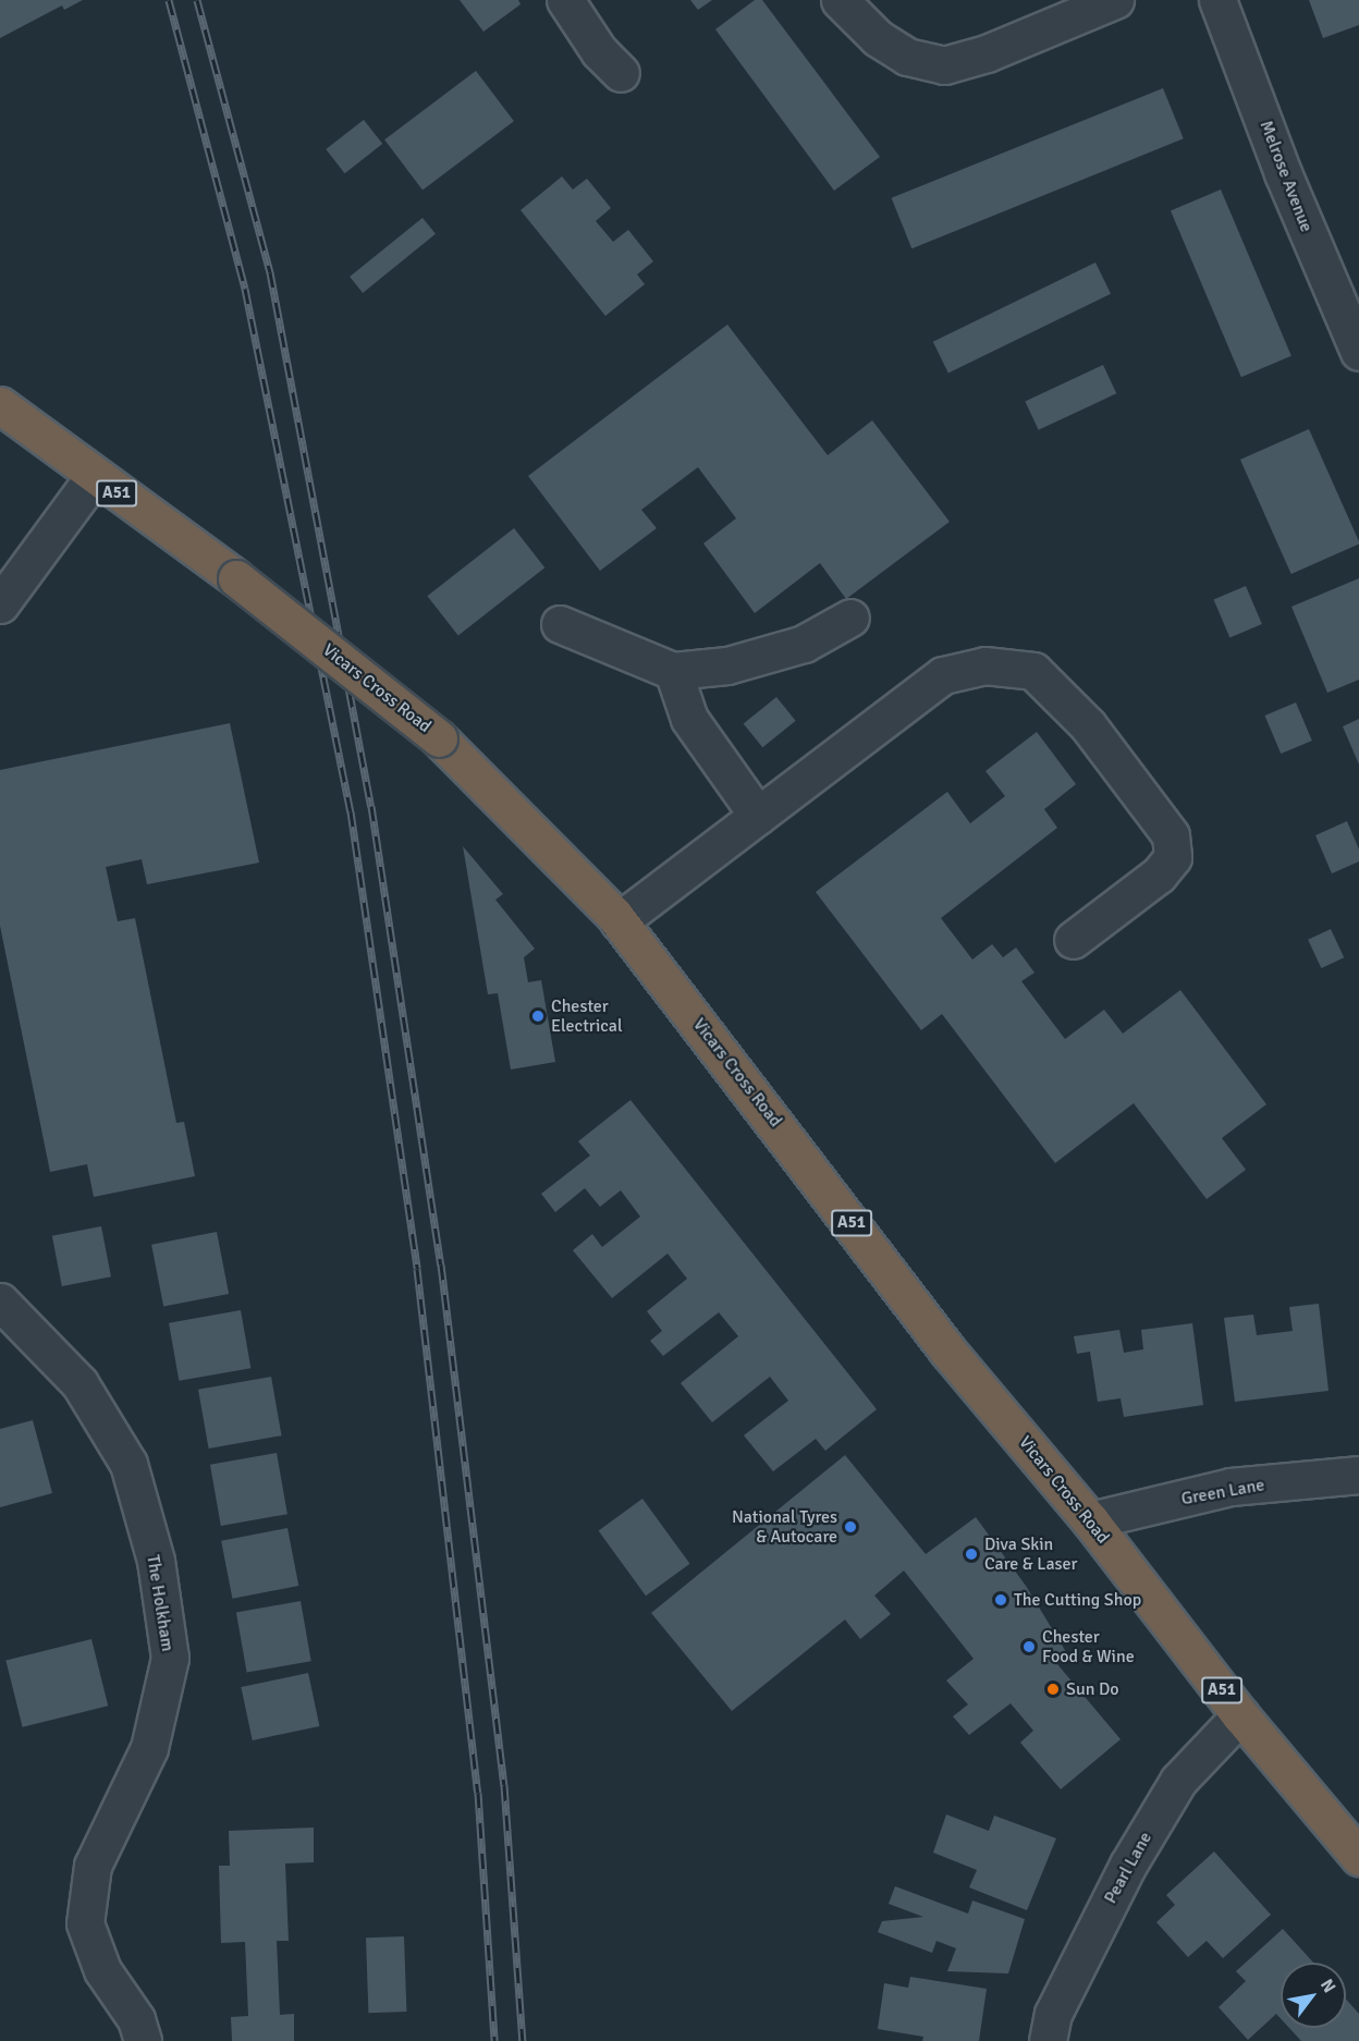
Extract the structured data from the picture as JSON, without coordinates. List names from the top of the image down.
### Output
{
  "streets": {
    "highway": ["A51", "Vicars Cross Road"],
    "street": [
      "Melrose Avenue",
      "Green Lane",
      "The Holkham",
      "Pearl Lane"
    ]
  },
  "crossings": [
    ["Vicars Cross Road", "Green Lane"],
    ["Vicars Cross Road", "Pearl Lane"]
  ],
  "places": [
    "Chester Electrical",
    "National Tyres & Autocare",
    "Diva Skin Care & Laser",
    "The Cutting Shop",
    "Chester Food & Wine",
    "Sun Do"
  ],
  "north": "top right"
}
